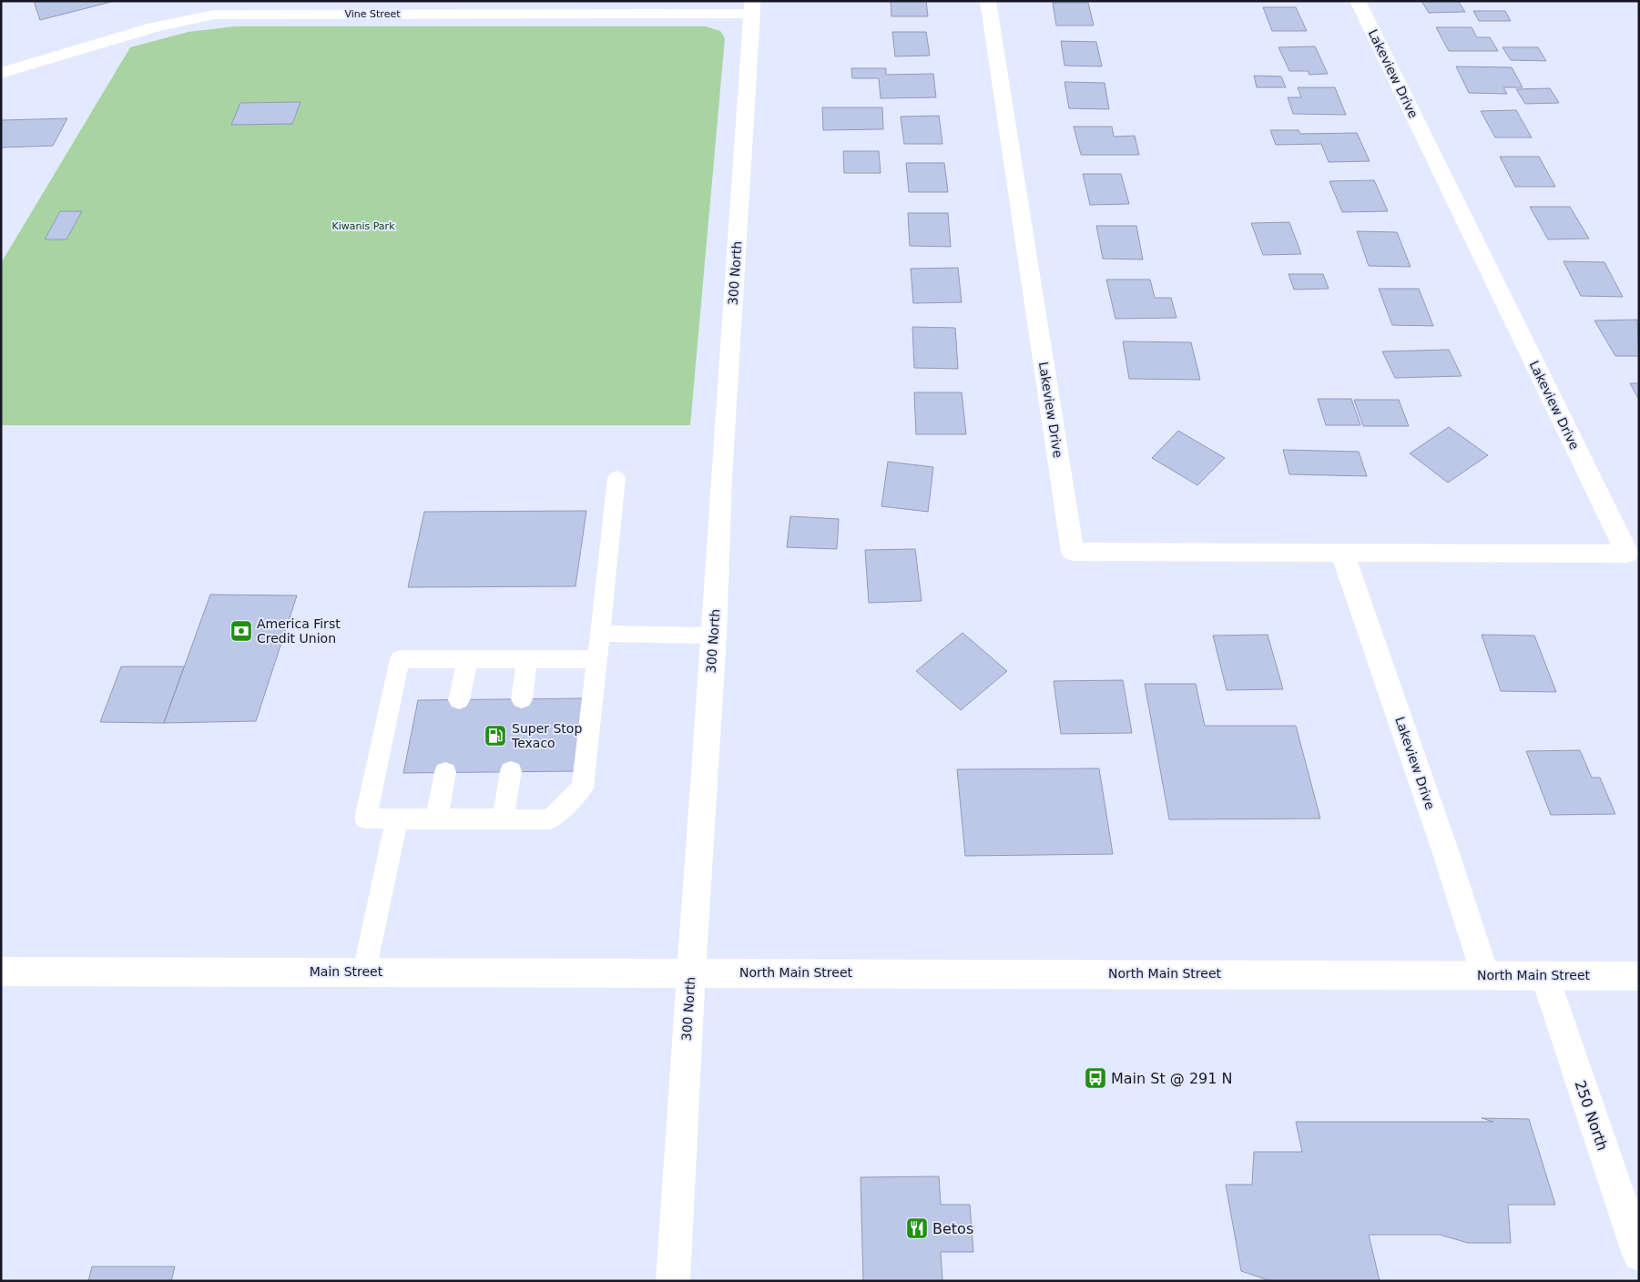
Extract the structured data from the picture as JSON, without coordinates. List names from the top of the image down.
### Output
{
  "streets": {
    "street": [
      "Vine Street",
      "Lakeview Drive",
      "300 North",
      "Main Street",
      "North Main Street",
      "250 North"
    ]
  },
  "crossings": [
    ["Vine Street", "300 North"],
    ["Lakeview Drive", "North Main Street"],
    ["300 North", "Main Street"],
    ["300 North", "North Main Street"],
    ["Main Street", "North Main Street"],
    ["North Main Street", "250 North"]
  ],
  "parks": ["Kiwanis Park"],
  "places": {
    "bank": ["America First Credit Union"],
    "fuel station": ["Super Stop Texaco"],
    "bus stop": ["Main St @ 291 N"],
    "restaurant": ["Betos"]
  }
}
